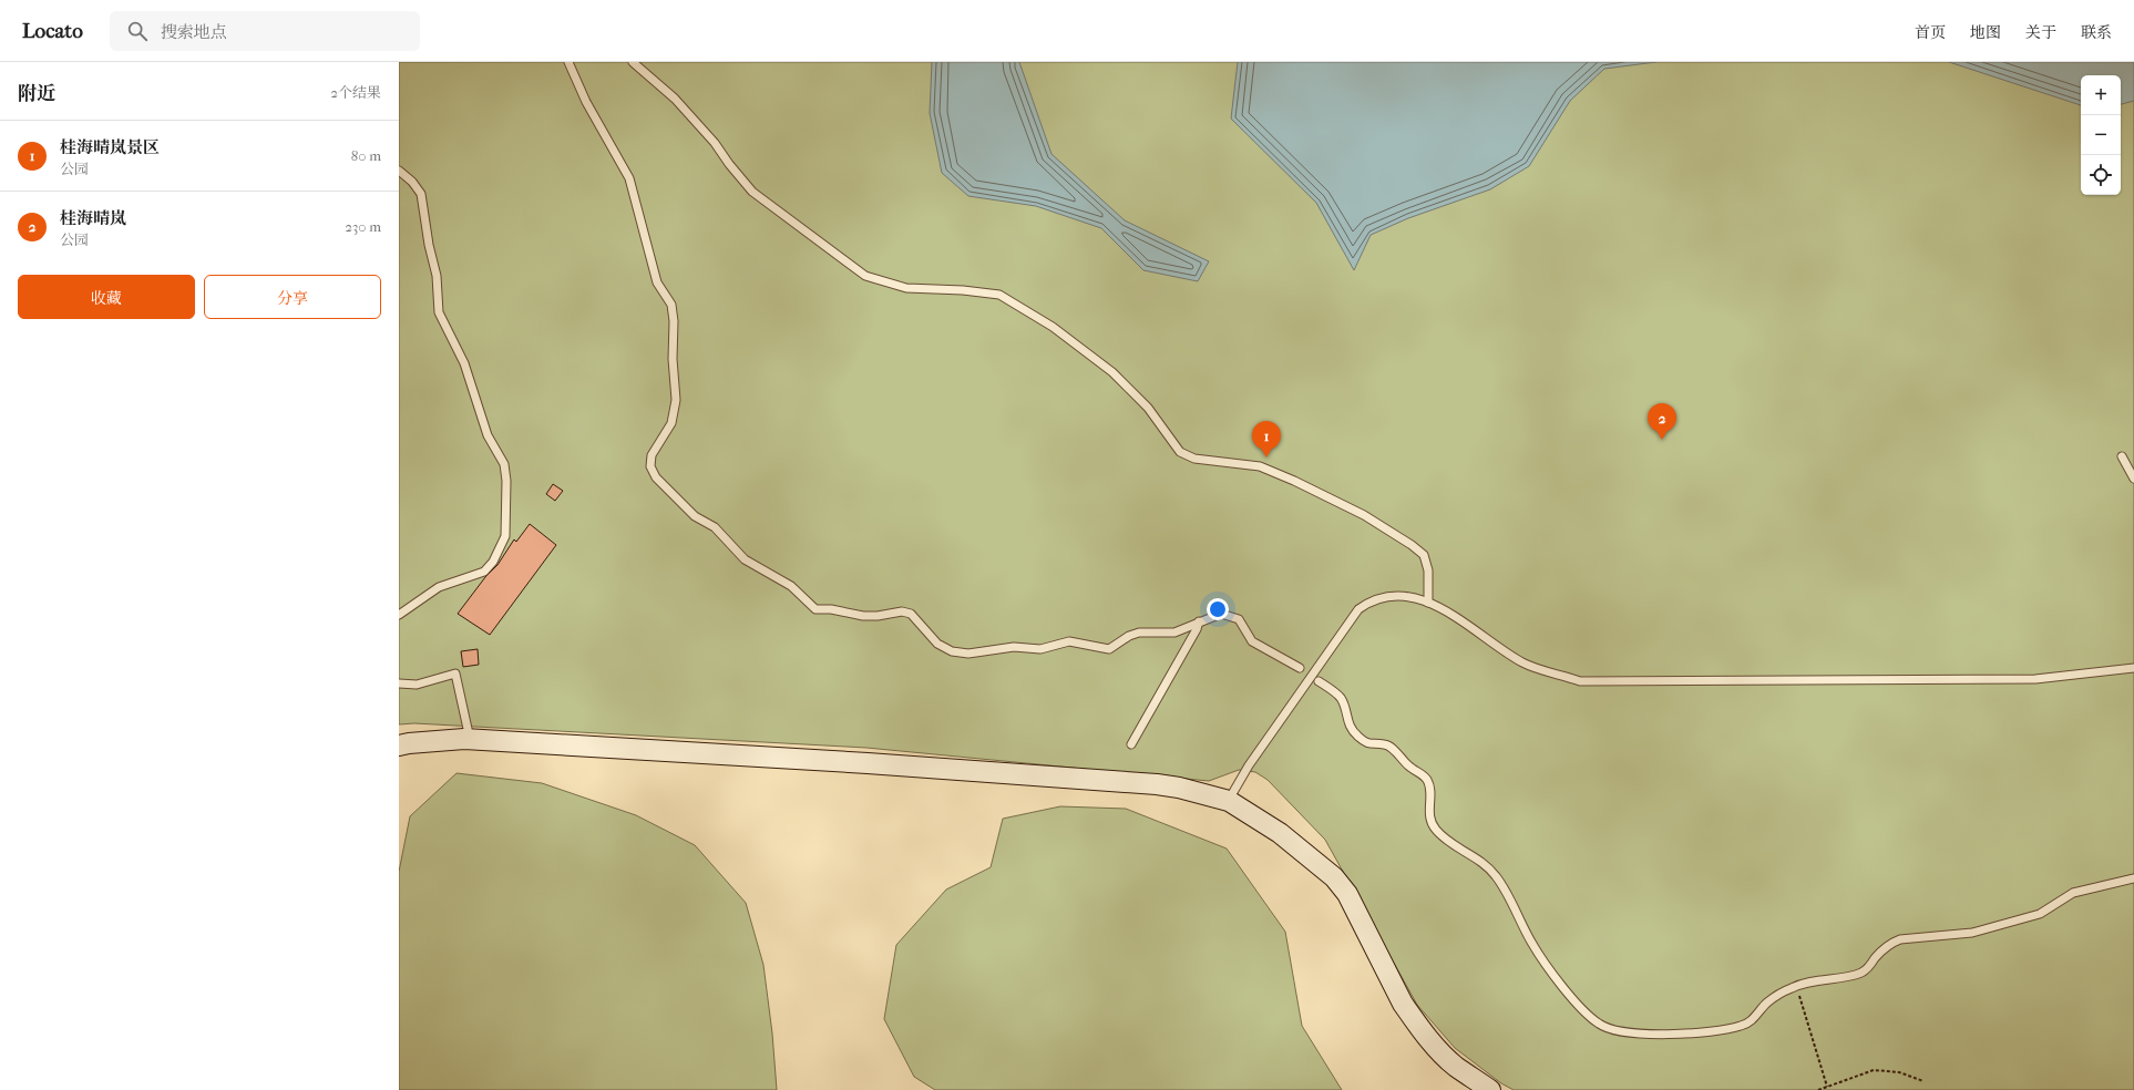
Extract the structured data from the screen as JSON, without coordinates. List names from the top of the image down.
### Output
{
  "page": {
    "header": "Locato",
    "search": "搜索地点",
    "nav": [
      "首页",
      "地图",
      "关于",
      "联系"
    ],
    "heading": ["附近", "2个结果"],
    "map_buttons": ["+", "−"],
    "list": [
      {
        "mark": "1",
        "name": "桂海晴岚景区",
        "note": "公园",
        "value": "80 m"
      },
      {
        "mark": "2",
        "name": "桂海晴岚",
        "note": "公园",
        "value": "230 m"
      }
    ],
    "buttons": ["收藏", "分享"],
    "pins": ["2", "1"]
  }
}
